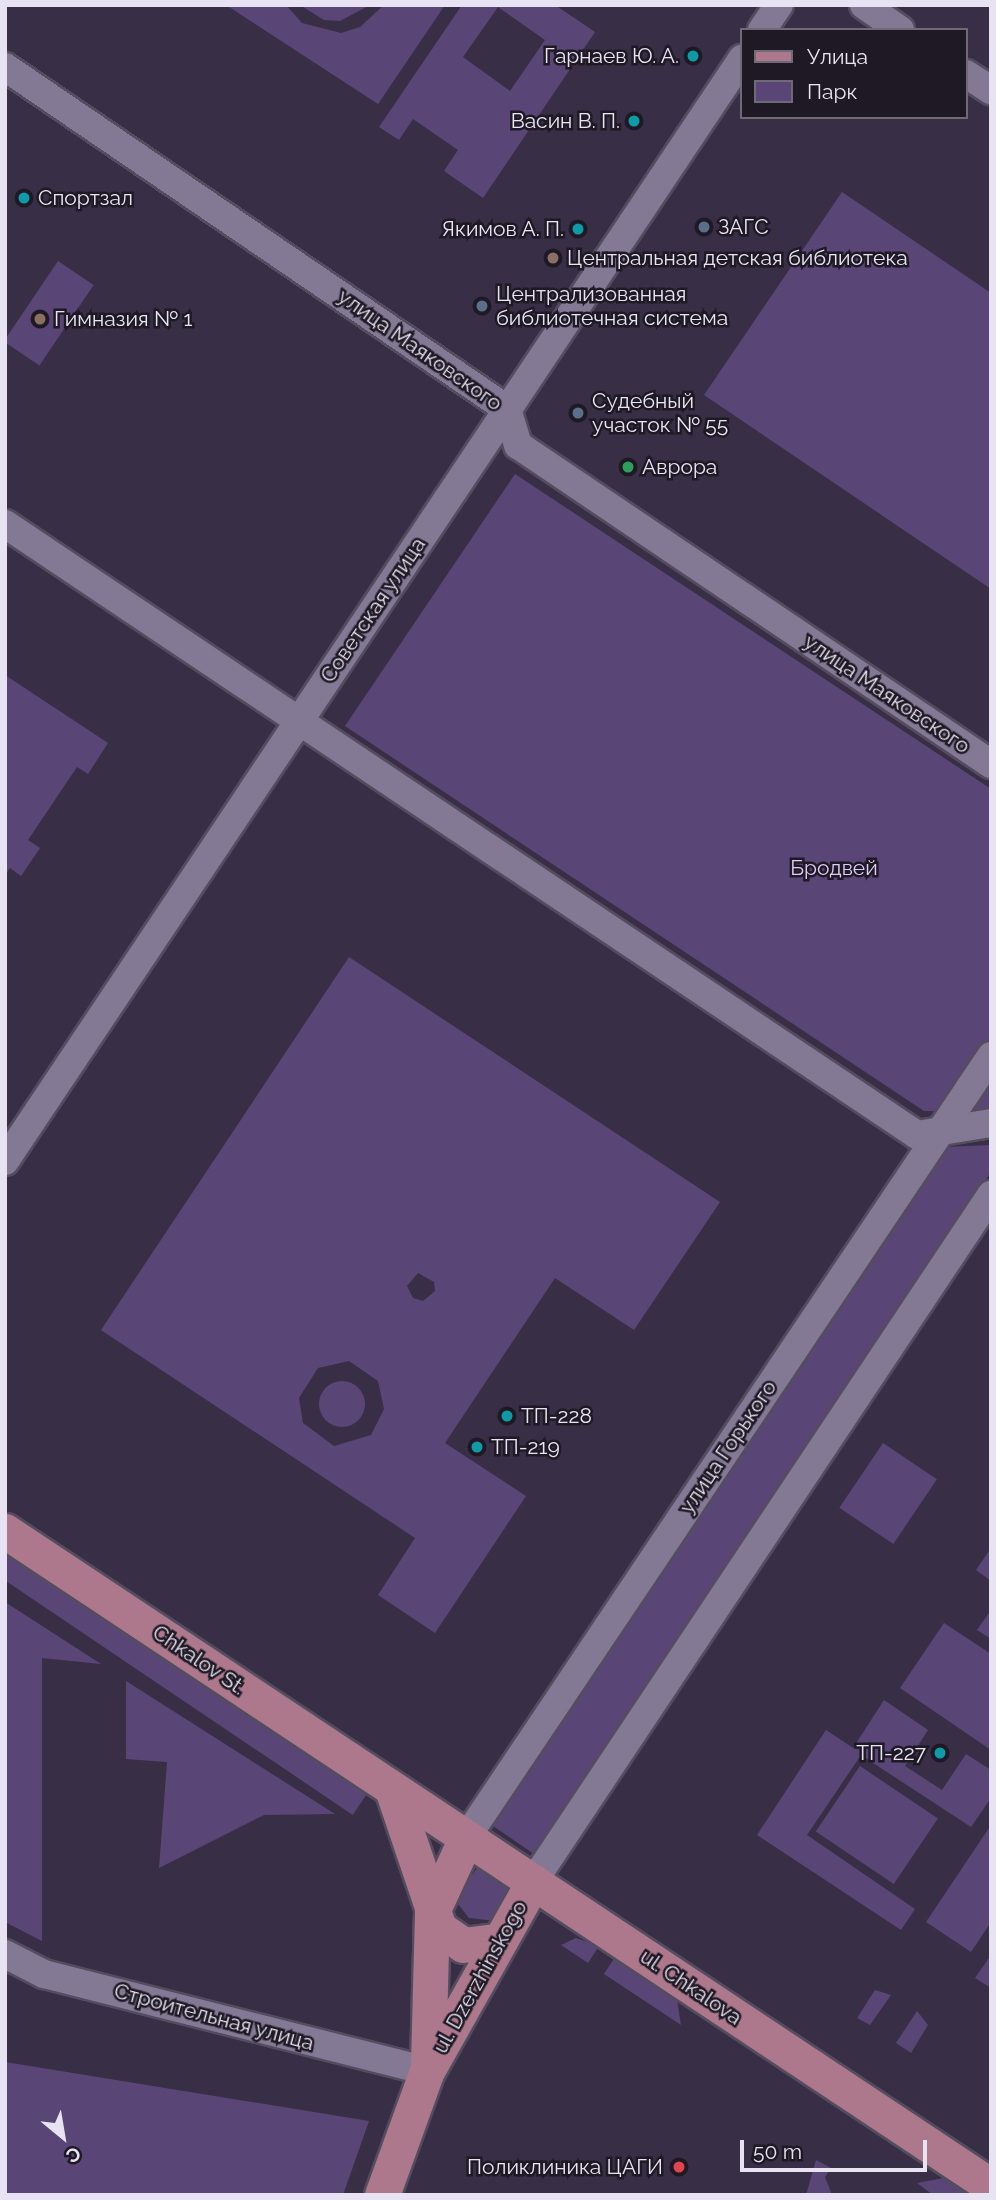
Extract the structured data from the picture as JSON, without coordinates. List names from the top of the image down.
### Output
{
  "streets": {
    "main road": ["Chkalov St.", "ul. Dzerzhinskogo", "ul. Chkalova"],
    "street": [
      "улица Маяковского",
      "Советская улица",
      "улица Горького",
      "Строительная улица"
    ]
  },
  "crossings": [
    ["улица Маяковского", "Советская улица"],
    ["улица Горького", "ul. Chkalova"],
    ["Chkalov St.", "ul. Dzerzhinskogo"],
    ["Chkalov St.", "ul. Chkalova"],
    ["ul. Dzerzhinskogo", "ul. Chkalova"],
    ["ul. Dzerzhinskogo", "Строительная улица"]
  ],
  "parks": ["Бродвей"],
  "places": [
    "Гарнаев Ю. А.",
    "Васин В. П.",
    "Спортзал",
    "ЗАГС",
    "Якимов А. П.",
    "Центральная детская библиотека",
    "Централизованная библиотечная система",
    "Гимназия № 1",
    "Судебный участок № 55",
    "Аврора",
    "ТП-228",
    "ТП-219",
    "ТП-227",
    "Поликлиника ЦАГИ"
  ],
  "legend": ["Улица", "Парк"],
  "scale_bar": "50 m",
  "north": "bottom right"
}
